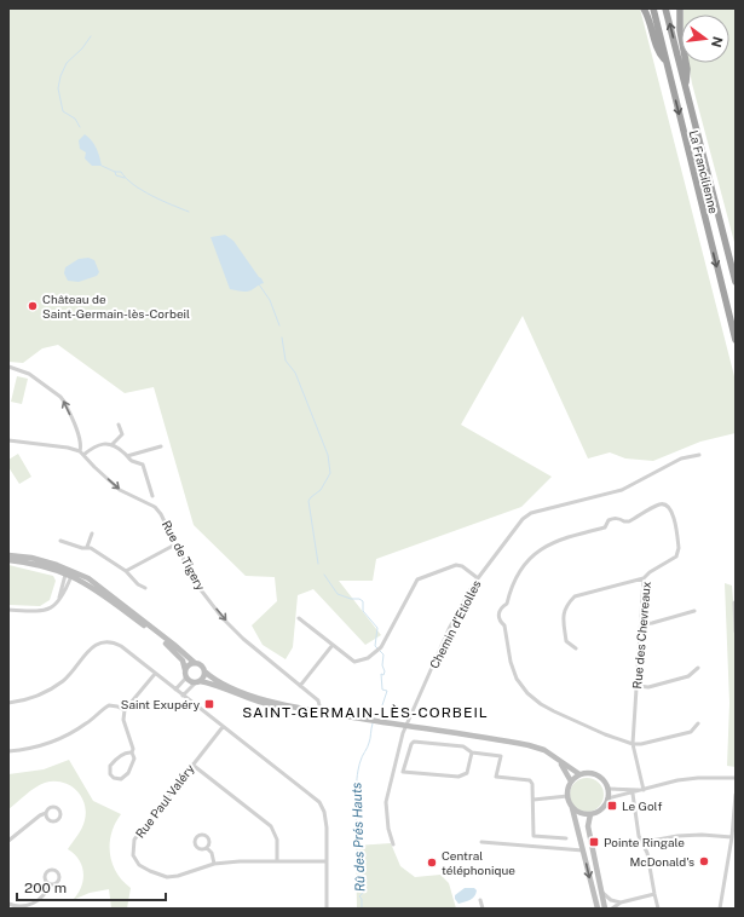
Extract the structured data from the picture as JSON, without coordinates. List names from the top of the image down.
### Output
{
  "streets": {
    "highway": ["La Francilienne"],
    "street": [
      "Rue de Tigery",
      "Chemin d'Etiolles",
      "Rue des Chevreaux",
      "Rue Paul Valéry"
    ]
  },
  "one_way": ["Rue de Tigery"],
  "districts": ["SAINT-GERMAIN-LÈS-CORBEIL"],
  "water": ["Rû des Prés Hauts"],
  "places": {
    "other": ["Château de Saint-Germain-lès-Corbeil", "McDonald's", "Central téléphonique"],
    "transit": ["Saint Exupéry", "Le Golf", "Pointe Ringale"]
  },
  "scale_bar": "200 m",
  "north": "right"
}
